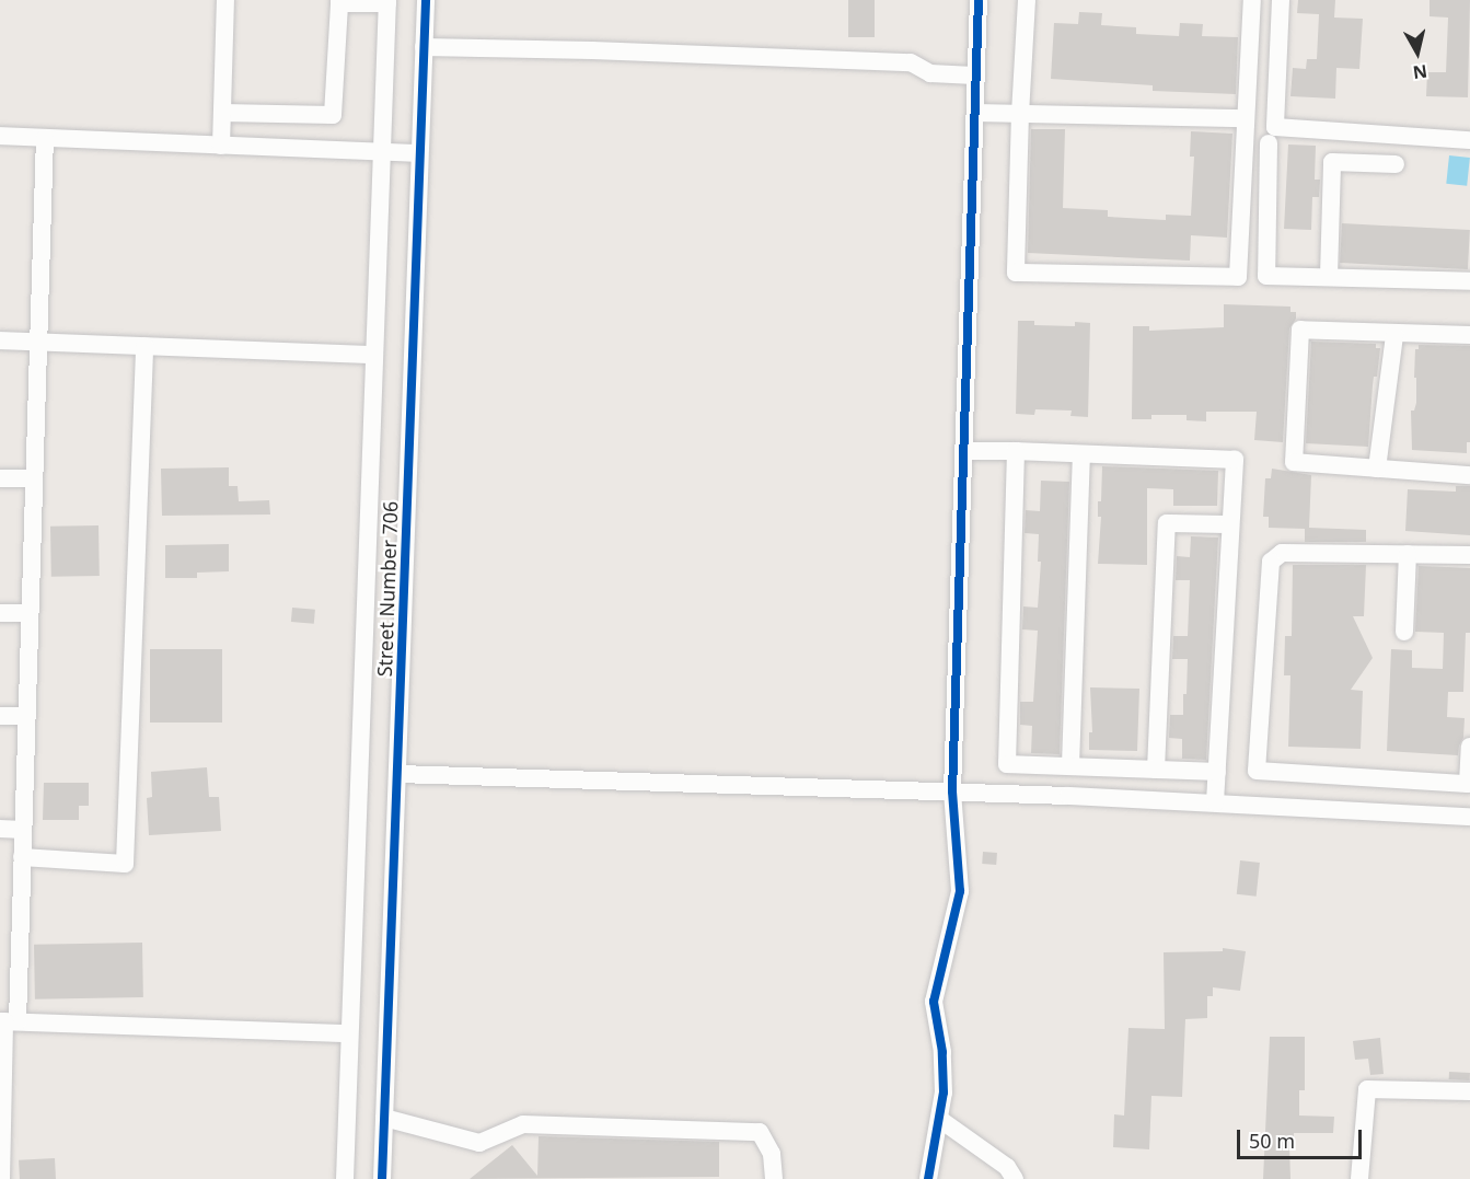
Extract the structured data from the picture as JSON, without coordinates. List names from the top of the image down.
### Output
{
  "streets": {
    "street": ["Street Number 706"]
  },
  "scale_bar": "50 m",
  "north": "bottom"
}
